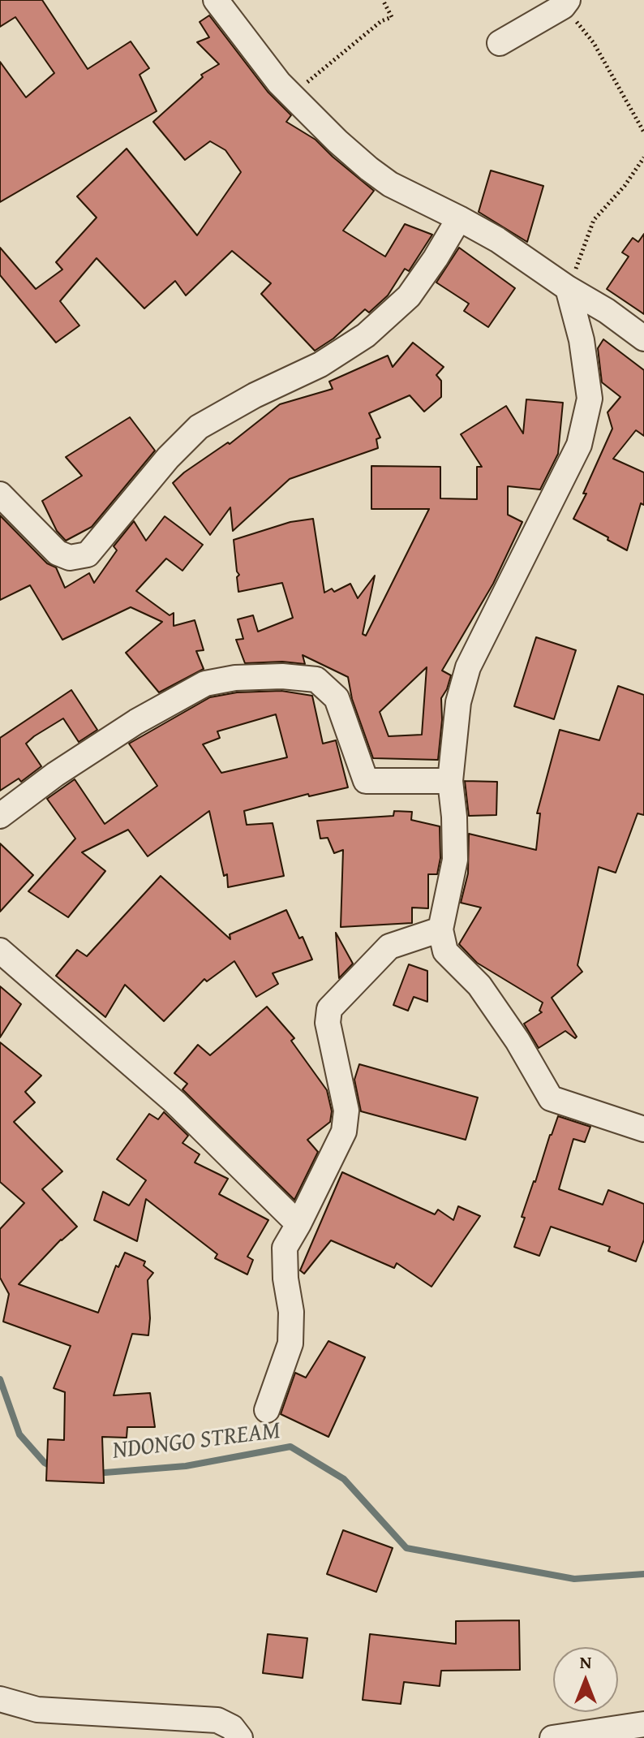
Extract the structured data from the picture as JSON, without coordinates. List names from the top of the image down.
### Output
{
  "water": ["NDONGO STREAM"],
  "north": "top"
}
